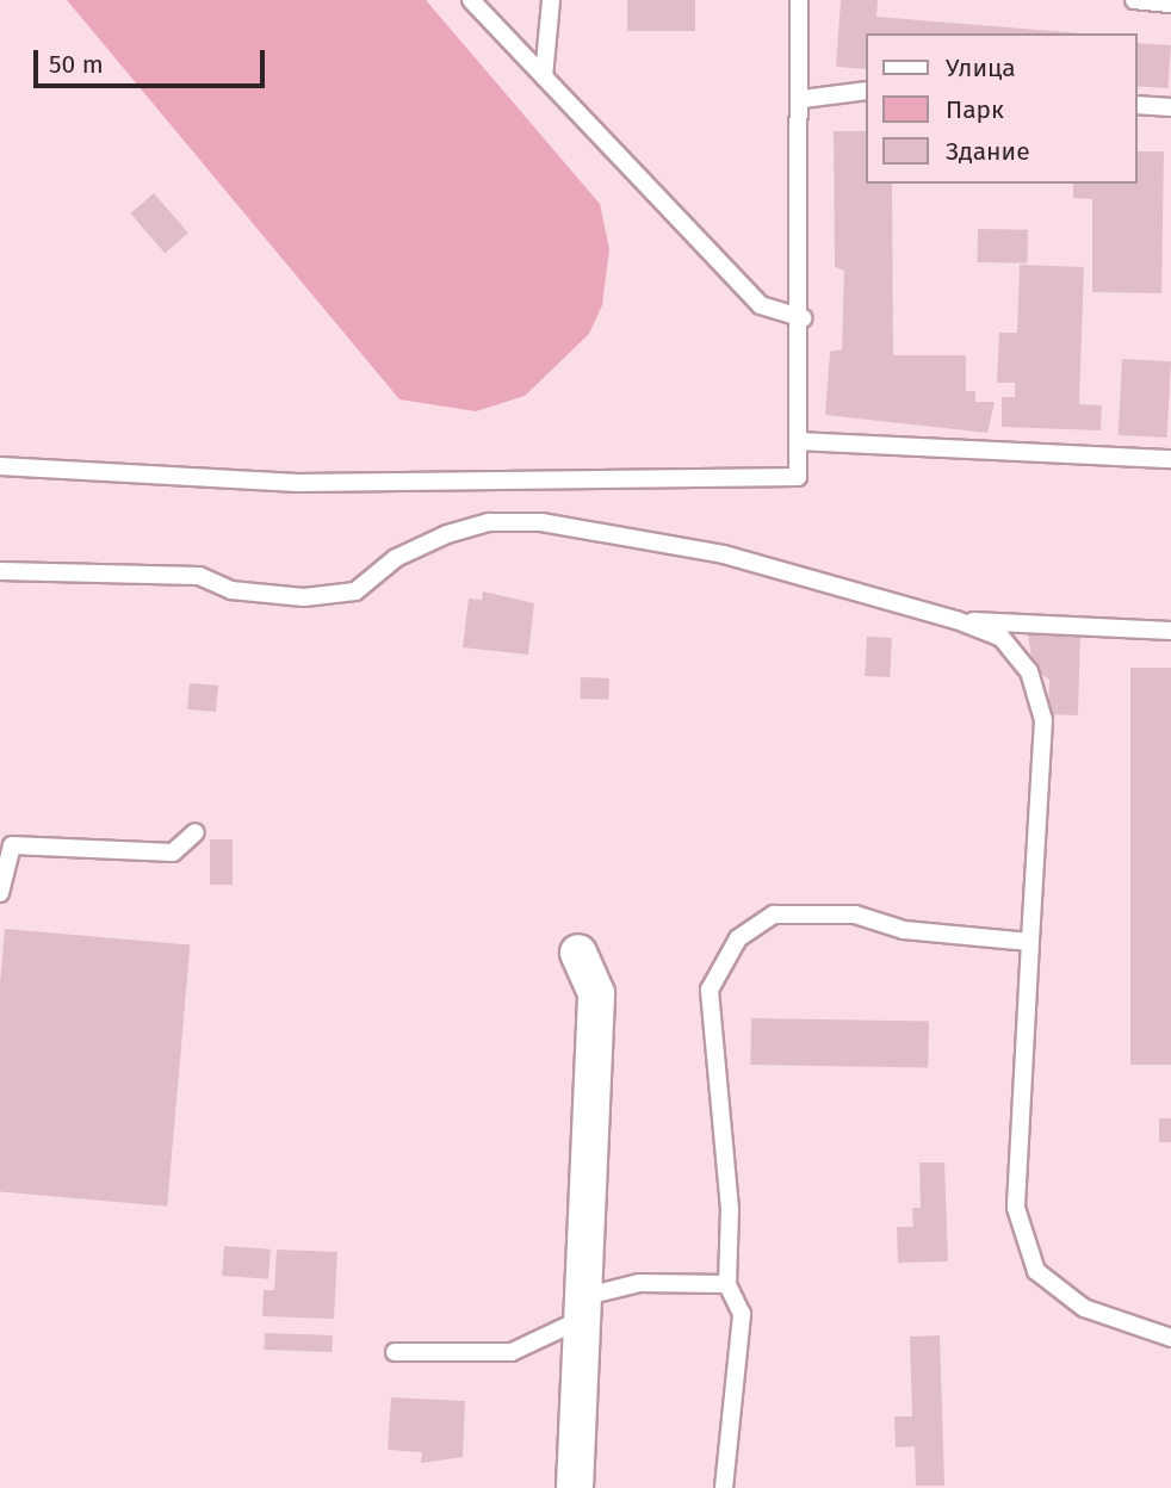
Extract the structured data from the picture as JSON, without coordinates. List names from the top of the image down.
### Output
{
  "legend": ["Улица", "Парк", "Здание"],
  "scale_bar": "50 m"
}
